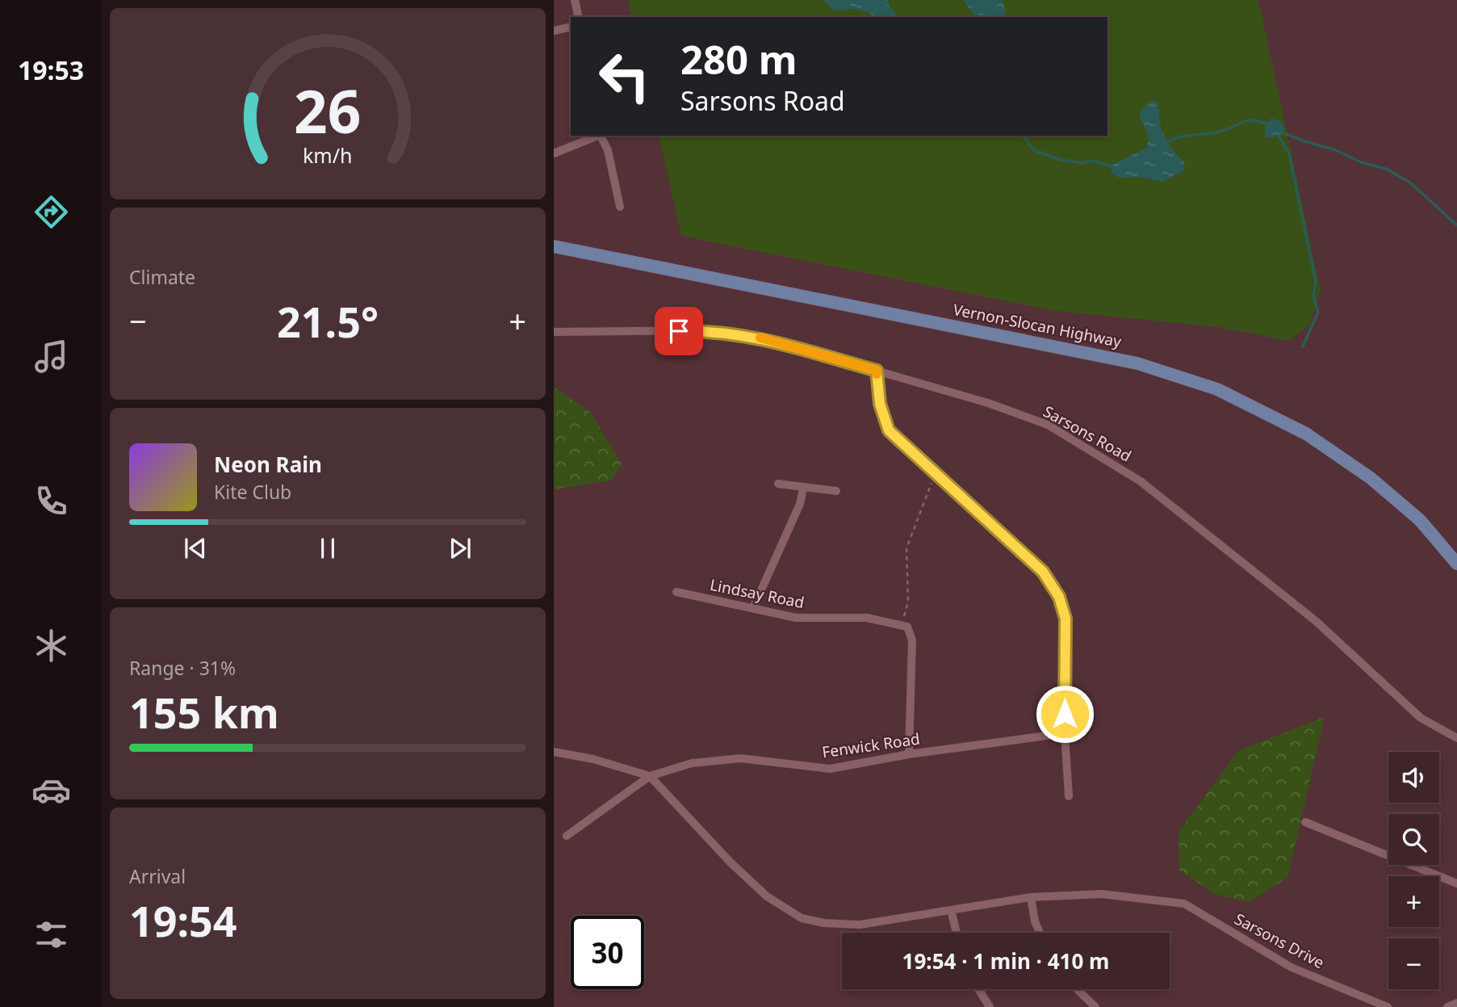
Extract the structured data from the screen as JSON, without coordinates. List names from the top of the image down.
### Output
{
  "streets": {
    "main road": ["Vernon-Slocan Highway"],
    "street": [
      "Sarsons Road",
      "Lindsay Road",
      "Fenwick Road",
      "Sarsons Drive"
    ]
  },
  "crossings": [
    ["Fenwick Road", "Sarsons Drive"]
  ],
  "page": {
    "tabs": "19:53",
    "turn": ["280 m", "Sarsons Road"],
    "tile": [
      "Climate",
      ["Range · 31%", "155 km"],
      ["Arrival", "19:54"]
    ],
    "heat": ["−", "21.5°", "+"],
    "song": ["Neon Rain", "Kite Club"],
    "map_buttons": ["+", "−"],
    "limit": "30",
    "trip": "19:54 · 1 min · 410 m",
    "gauge": ["26", "km/h"]
  }
}
